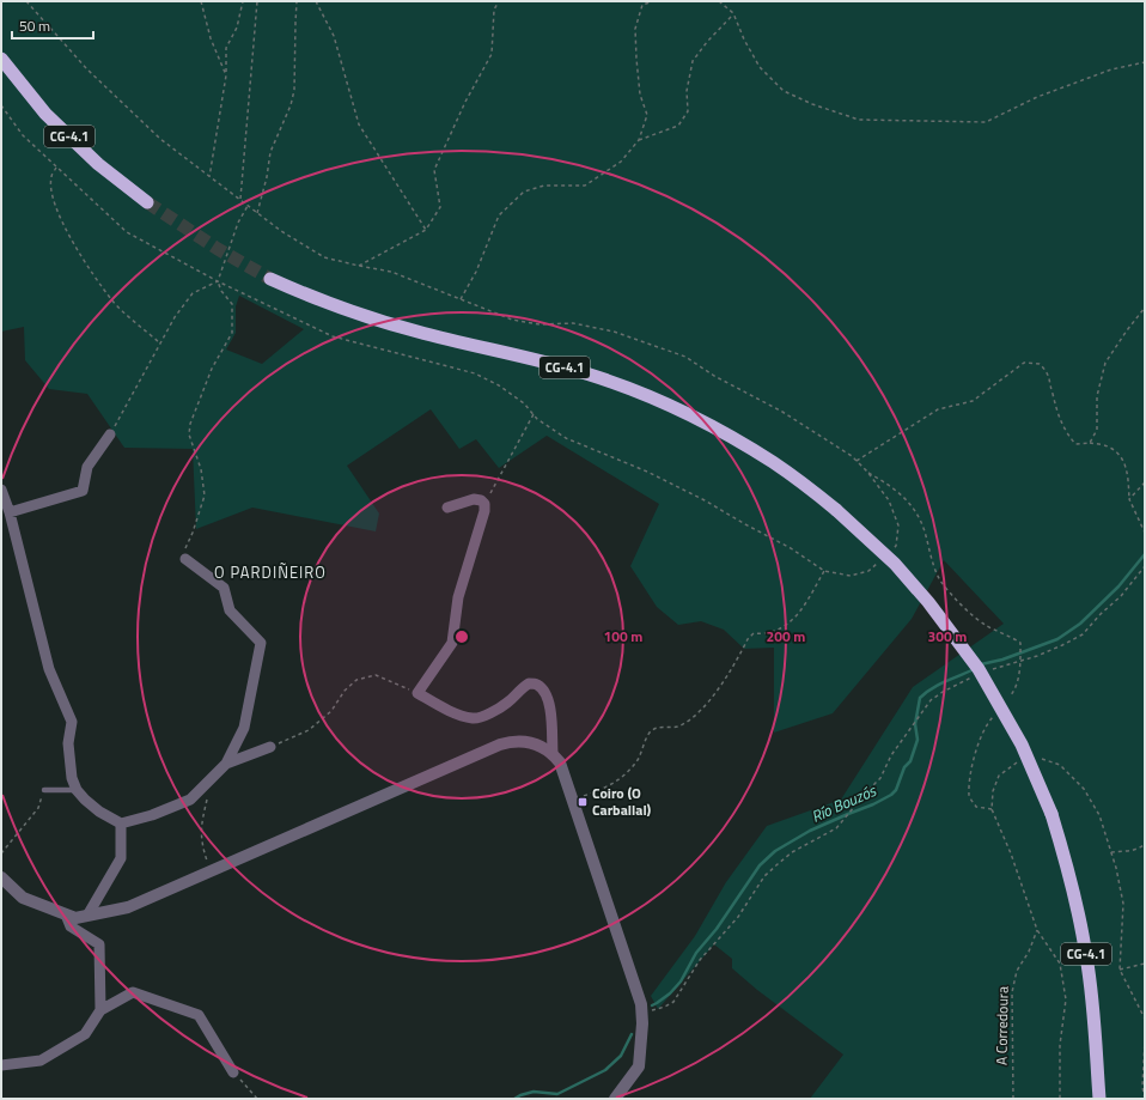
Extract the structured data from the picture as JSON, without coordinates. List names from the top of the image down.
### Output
{
  "streets": {
    "highway": ["CG-4.1"],
    "path": ["A Corredoura"]
  },
  "districts": ["O PARDIÑEIRO"],
  "water": ["Río Bouzós"],
  "places": {
    "transit": ["Coiro (O Carballal)"]
  },
  "scale_bar": "50 m",
  "rings": ["100 m", "200 m", "300 m"]
}
